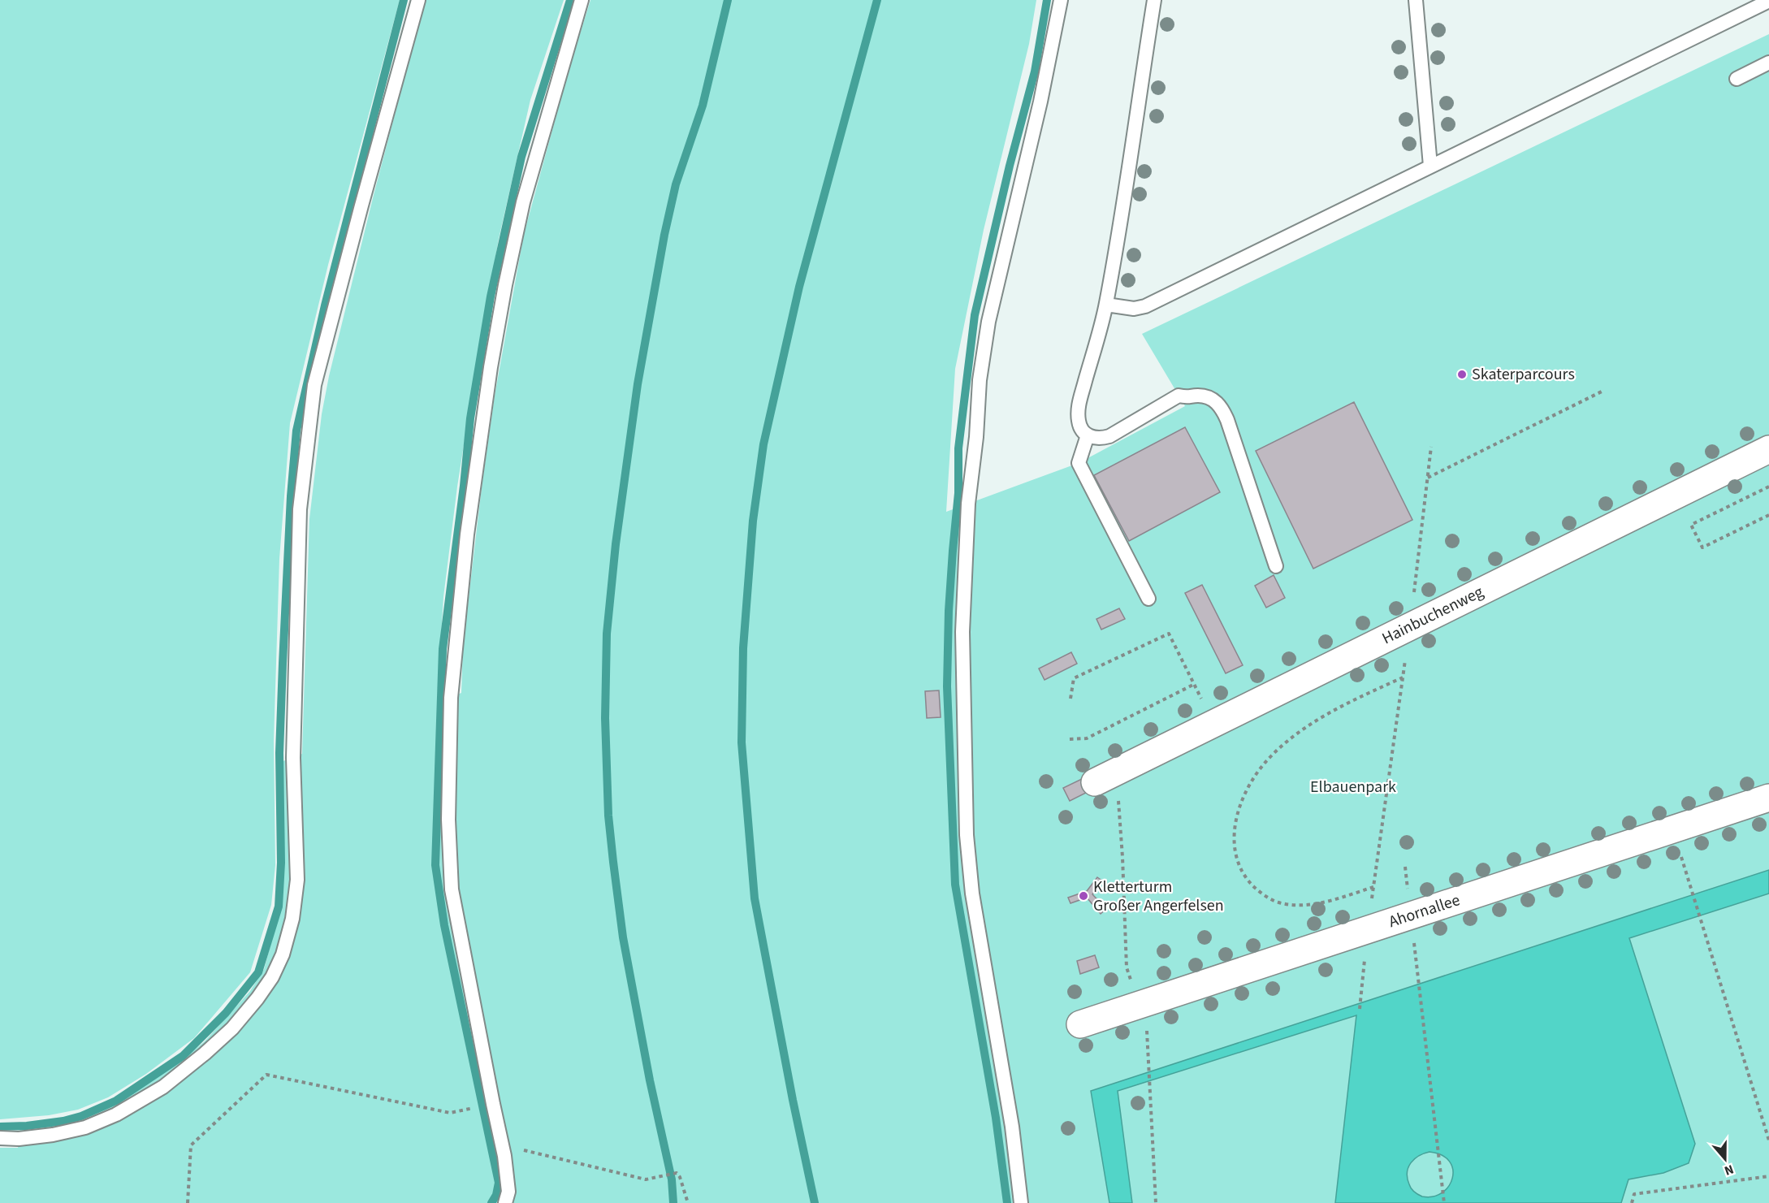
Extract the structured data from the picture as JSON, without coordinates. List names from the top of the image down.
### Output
{
  "streets": {
    "street": ["Hainbuchenweg", "Ahornallee"]
  },
  "parks": ["Elbauenpark"],
  "places": ["Skaterparcours", "Kletterturm Großer Angerfelsen"],
  "north": "bottom"
}
